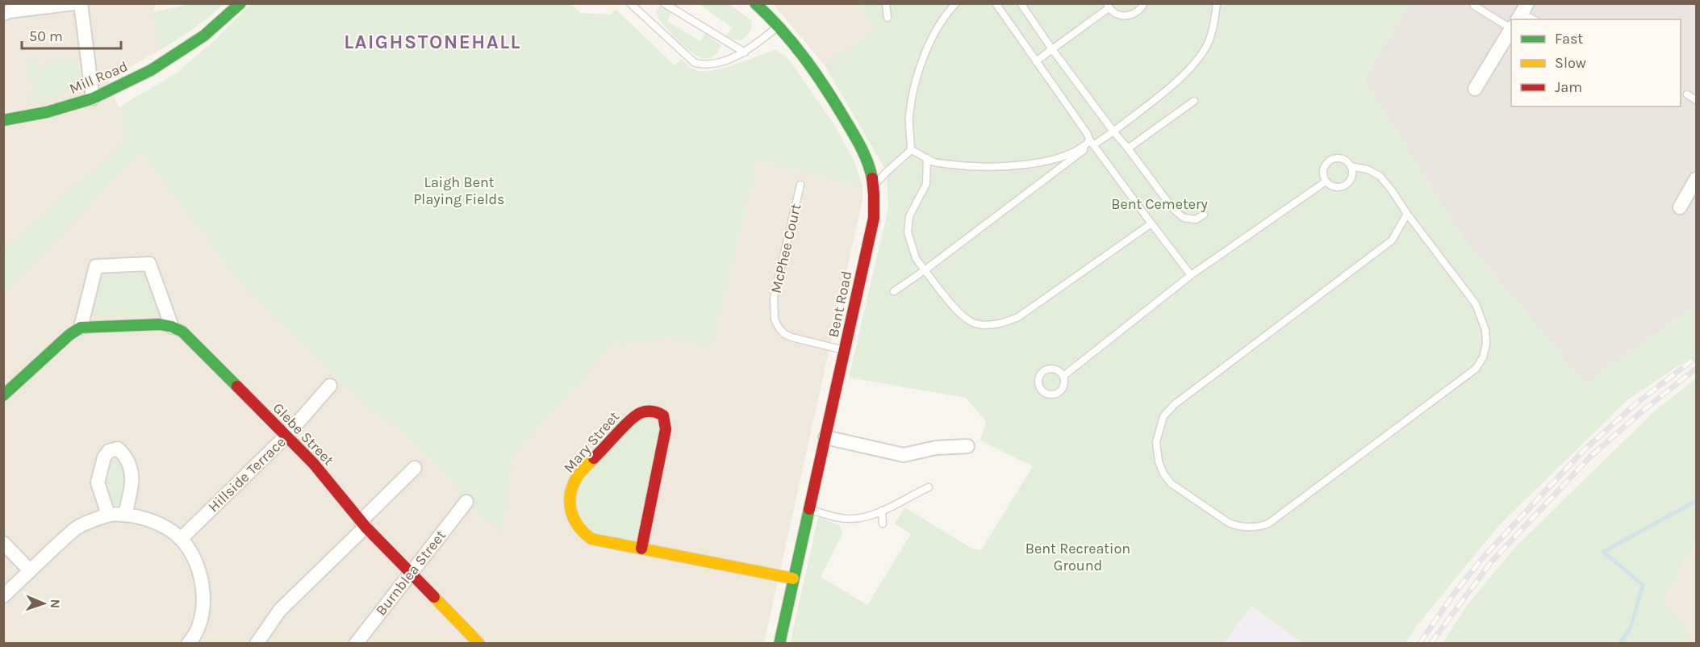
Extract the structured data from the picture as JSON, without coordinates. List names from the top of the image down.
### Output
{
  "streets": {
    "street": [
      "Mill Road",
      "Bent Road",
      "Glebe Street",
      "Mary Street",
      "Hillside Terrace",
      "Burnblea Street"
    ],
    "lane": ["McPhee Court"]
  },
  "crossings": [
    ["McPhee Court", "Bent Road"],
    ["Bent Road", "Mary Street"],
    ["Glebe Street", "Hillside Terrace"],
    ["Glebe Street", "Burnblea Street"]
  ],
  "districts": ["LAIGHSTONEHALL"],
  "parks": ["Laigh Bent Playing Fields", "Bent Cemetery", "Bent Recreation Ground"],
  "legend": ["Fast", "Slow", "Jam"],
  "scale_bar": "50 m",
  "north": "right"
}
